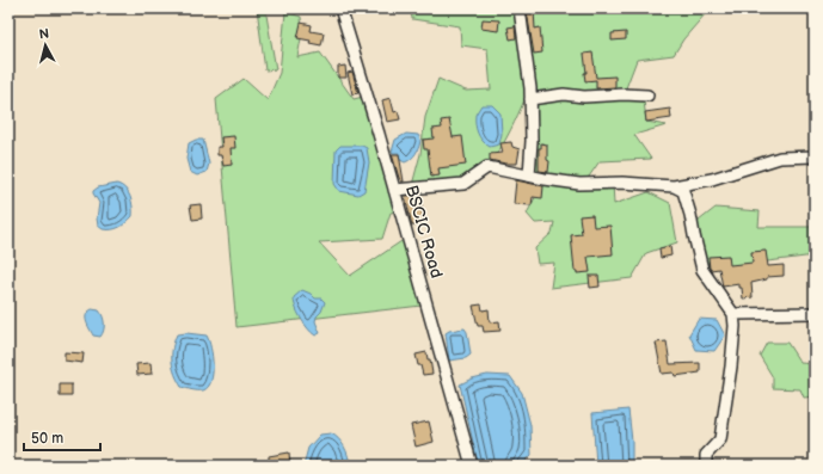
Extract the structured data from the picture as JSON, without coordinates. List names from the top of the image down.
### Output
{
  "streets": {
    "street": ["BSCIC Road"]
  },
  "scale_bar": "50 m",
  "north": "top"
}
